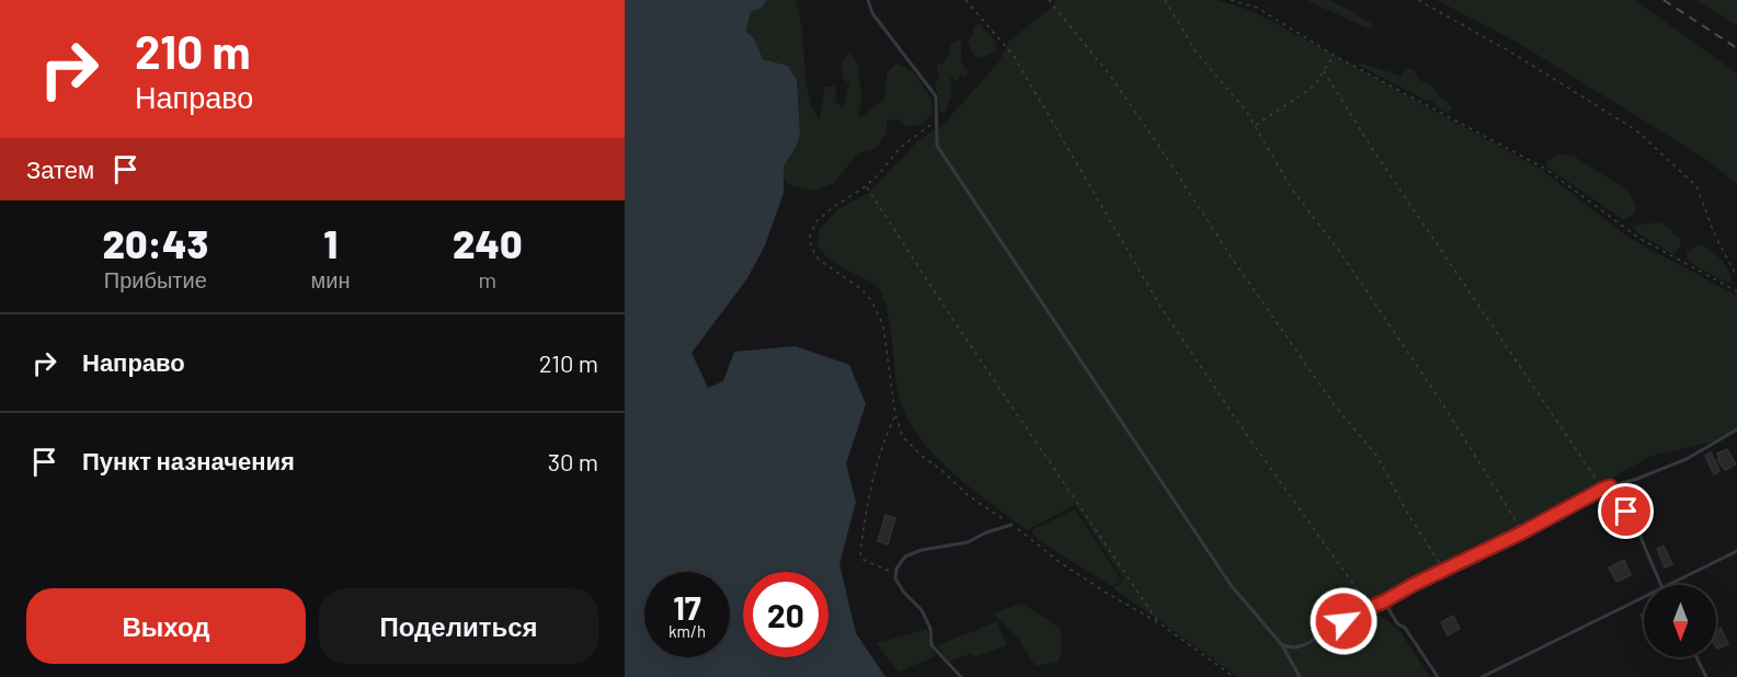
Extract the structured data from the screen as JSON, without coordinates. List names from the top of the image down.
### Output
{
  "north": "bottom",
  "page": {
    "turn": ["210 m", "Направо"],
    "then": "Затем",
    "eta": [
      "20:43",
      "Прибытие",
      "1",
      "мин",
      "240",
      "m"
    ],
    "list": [
      {
        "name": "Направо",
        "value": "210 m"
      },
      {
        "name": "Пункт назначения",
        "value": "30 m"
      }
    ],
    "speed": "17 km/h",
    "limit": "20",
    "buttons": ["Выход", "Поделиться"]
  }
}
